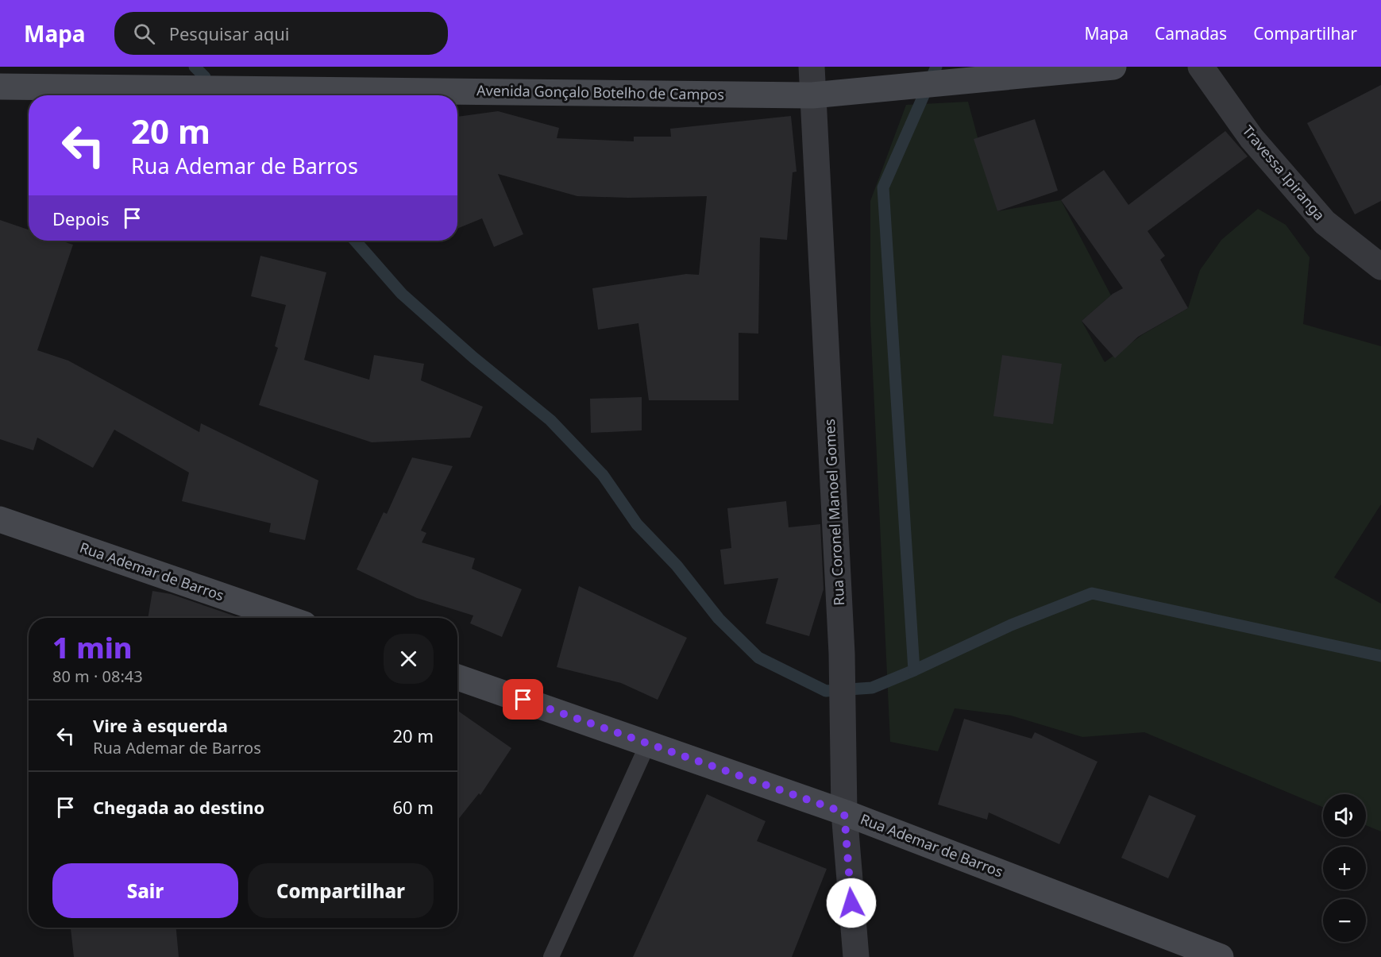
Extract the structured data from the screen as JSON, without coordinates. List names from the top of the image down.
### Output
{
  "streets": {
    "street": [
      "Avenida Gonçalo Botelho de Campos",
      "Travessa Ipiranga",
      "Rua Coronel Manoel Gomes",
      "Rua Ademar de Barros"
    ]
  },
  "crossings": [
    ["Avenida Gonçalo Botelho de Campos", "Rua Coronel Manoel Gomes"],
    ["Rua Coronel Manoel Gomes", "Rua Ademar de Barros"]
  ],
  "page": {
    "header": "Mapa",
    "search": "Pesquisar aqui",
    "nav": ["Mapa", "Camadas", "Compartilhar"],
    "turn": ["20 m", "Rua Ademar de Barros"],
    "then": "Depois",
    "heading": ["1 min", "80 m · 08:43"],
    "list": [
      {
        "name": "Vire à esquerda",
        "note": "Rua Ademar de Barros",
        "value": "20 m"
      },
      {
        "name": "Chegada ao destino",
        "value": "60 m"
      }
    ],
    "map_buttons": ["+", "−"],
    "buttons": ["Sair", "Compartilhar"]
  }
}
